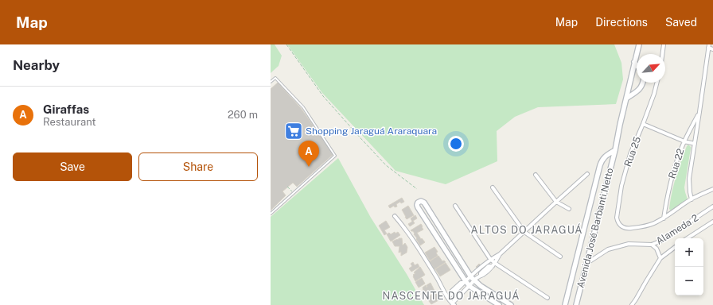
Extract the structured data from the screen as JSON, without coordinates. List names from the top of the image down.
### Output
{
  "streets": {
    "street": [
      "Rua 25",
      "Rua 22",
      "Avenida José Barbanti Netto",
      "Alameda 2"
    ]
  },
  "crossings": [
    ["Rua 25", "Rua 22"],
    ["Avenida José Barbanti Netto", "Alameda 2"]
  ],
  "districts": ["ALTOS DO JARAGUÁ", "NASCENTE DO JARAGUÁ"],
  "places": {
    "supermarket": ["Shopping Jaraguá Araraquara"]
  },
  "north": "top right",
  "page": {
    "header": "Map",
    "nav": ["Map", "Directions", "Saved"],
    "heading": "Nearby",
    "list": [
      {
        "mark": "A",
        "name": "Giraffas",
        "note": "Restaurant",
        "value": "260 m"
      }
    ],
    "pins": "A",
    "buttons": ["Save", "Share"],
    "map_buttons": ["+", "−"]
  }
}
